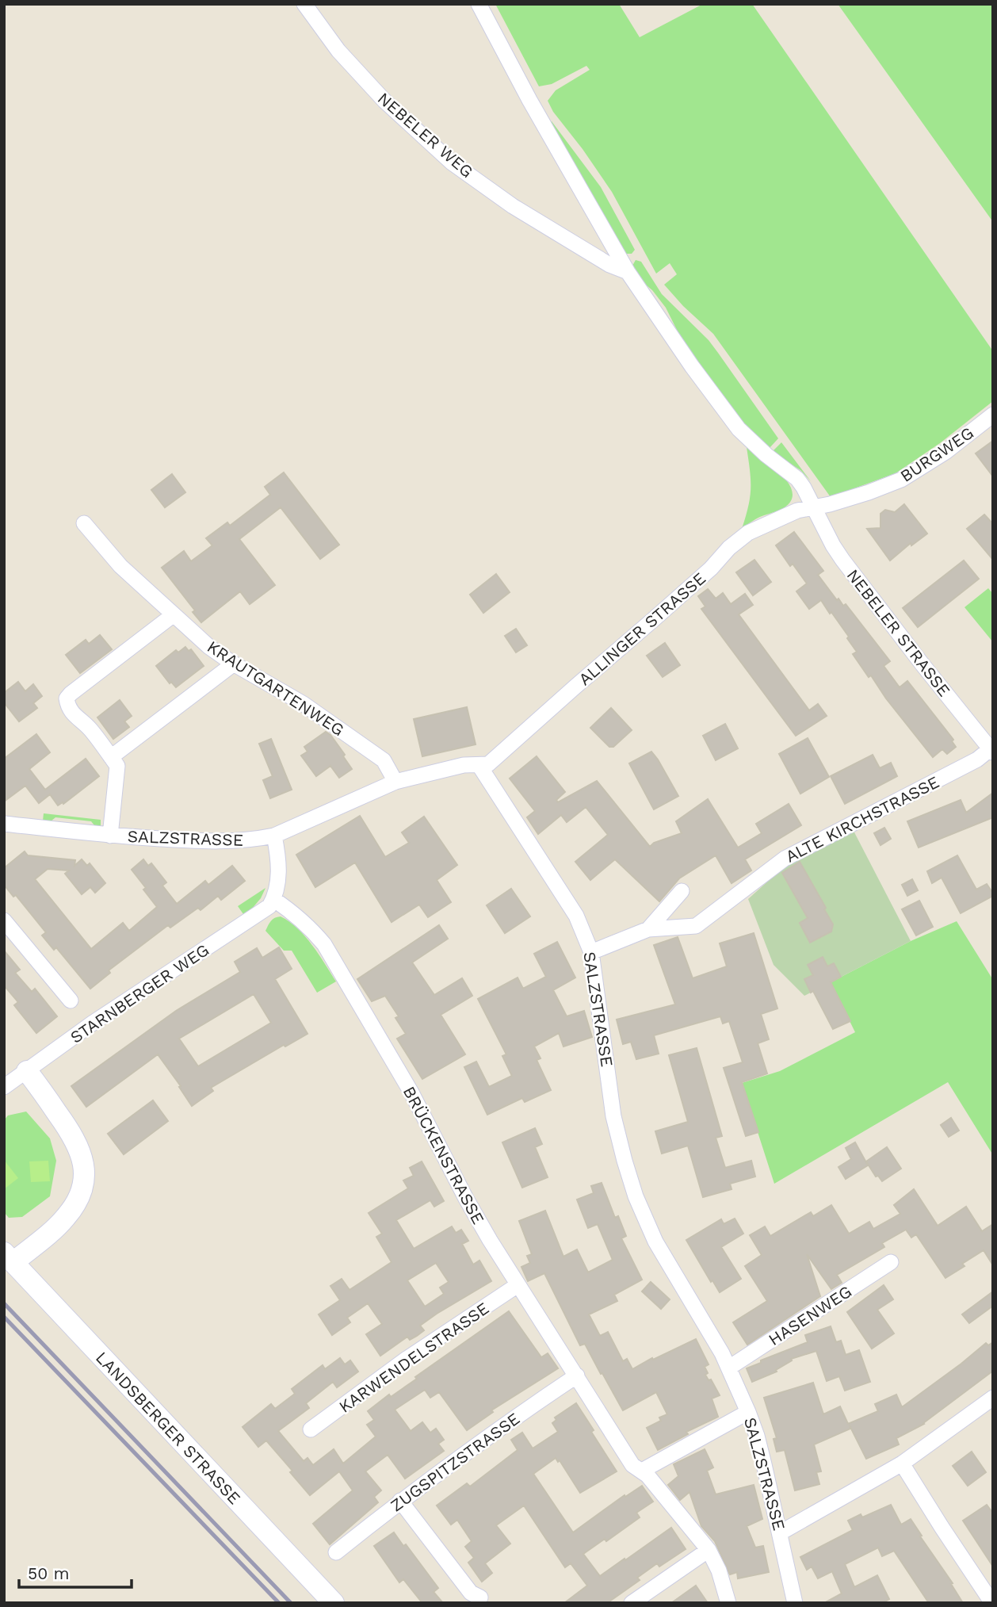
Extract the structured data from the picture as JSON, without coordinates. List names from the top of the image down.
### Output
{
  "streets": {
    "main road": ["LANDSBERGER STRASSE"],
    "street": [
      "NEBELER WEG",
      "BURGWEG",
      "ALLINGER STRASSE",
      "NEBELER STRASSE",
      "KRAUTGARTENWEG",
      "ALTE KIRCHSTRASSE",
      "SALZSTRASSE",
      "STARNBERGER WEG",
      "BRÜCKENSTRASSE",
      "HASENWEG",
      "KARWENDELSTRASSE",
      "ZUGSPITZSTRASSE"
    ]
  },
  "crossings": [
    ["NEBELER WEG", "NEBELER STRASSE"],
    ["BURGWEG", "ALLINGER STRASSE"],
    ["BURGWEG", "NEBELER STRASSE"],
    ["ALLINGER STRASSE", "NEBELER STRASSE"],
    ["ALLINGER STRASSE", "SALZSTRASSE"],
    ["NEBELER STRASSE", "ALTE KIRCHSTRASSE"],
    ["KRAUTGARTENWEG", "SALZSTRASSE"],
    ["ALTE KIRCHSTRASSE", "SALZSTRASSE"],
    ["SALZSTRASSE", "HASENWEG"],
    ["STARNBERGER WEG", "BRÜCKENSTRASSE"],
    ["BRÜCKENSTRASSE", "KARWENDELSTRASSE"],
    ["BRÜCKENSTRASSE", "ZUGSPITZSTRASSE"]
  ],
  "scale_bar": "50 m"
}
